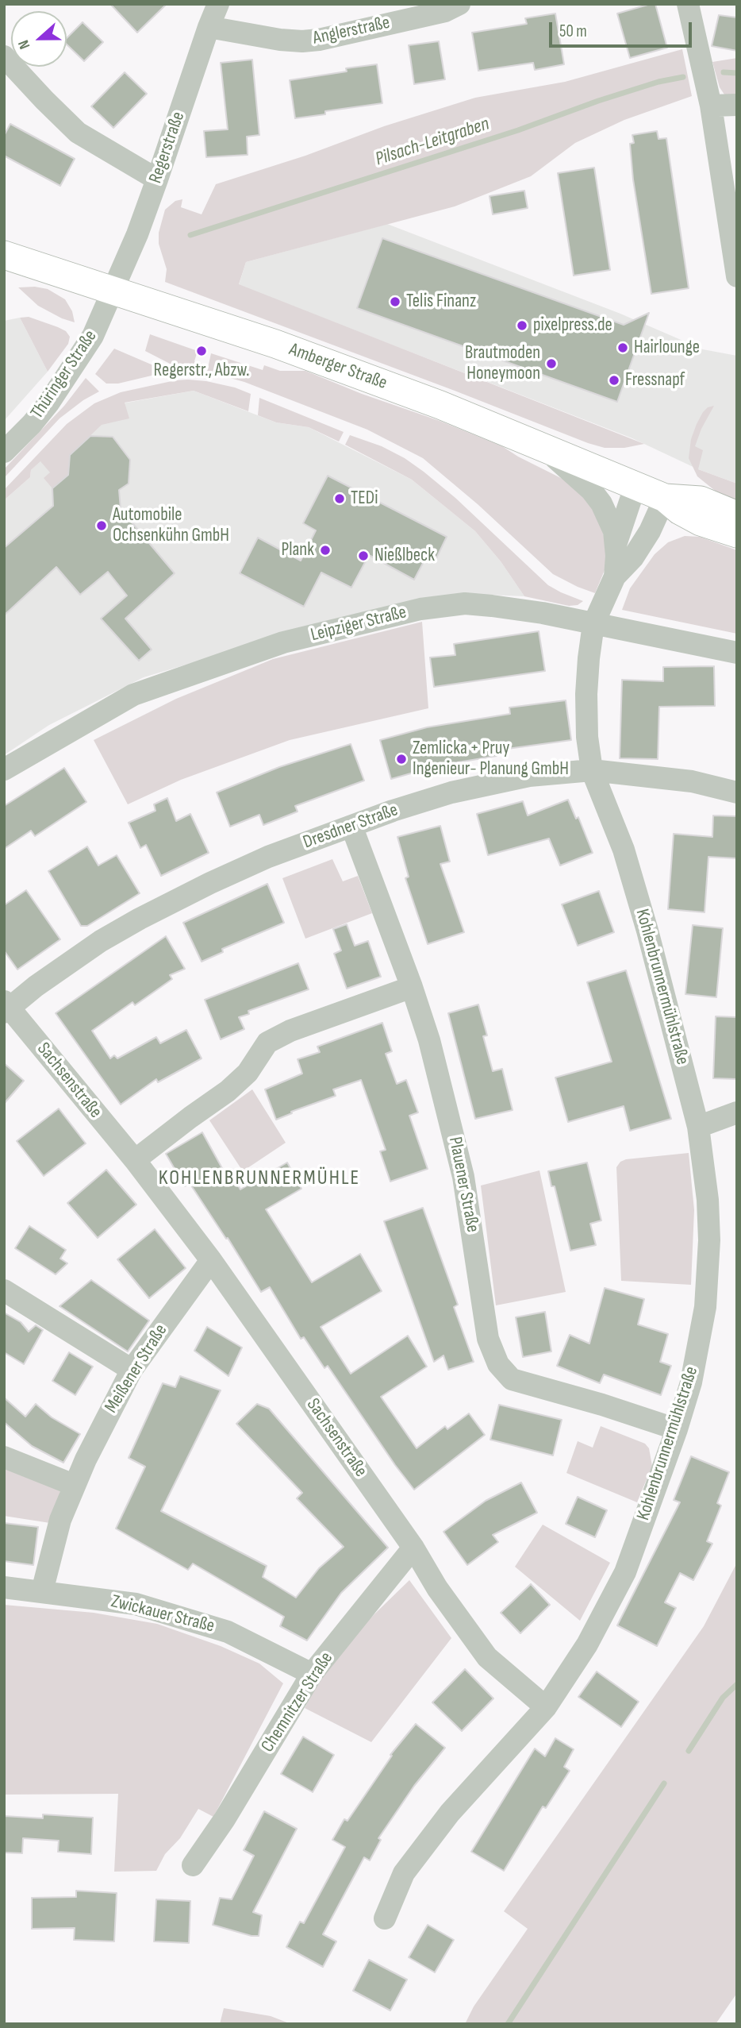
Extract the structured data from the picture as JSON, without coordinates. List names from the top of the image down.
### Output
{
  "streets": {
    "main road": ["Amberger Straße"],
    "street": [
      "Anglerstraße",
      "Regerstraße",
      "Thüringer Straße",
      "Leipziger Straße",
      "Dresdner Straße",
      "Kohlenbrunnermühlstraße",
      "Sachsenstraße",
      "Plauener Straße",
      "Meißener Straße",
      "Zwickauer Straße",
      "Chemnitzer Straße"
    ]
  },
  "crossings": [
    ["Anglerstraße", "Regerstraße"],
    ["Regerstraße", "Amberger Straße"],
    ["Regerstraße", "Thüringer Straße"],
    ["Amberger Straße", "Thüringer Straße"],
    ["Amberger Straße", "Kohlenbrunnermühlstraße"],
    ["Leipziger Straße", "Kohlenbrunnermühlstraße"],
    ["Dresdner Straße", "Kohlenbrunnermühlstraße"],
    ["Dresdner Straße", "Sachsenstraße"],
    ["Dresdner Straße", "Plauener Straße"],
    ["Kohlenbrunnermühlstraße", "Sachsenstraße"],
    ["Kohlenbrunnermühlstraße", "Plauener Straße"],
    ["Sachsenstraße", "Meißener Straße"],
    ["Sachsenstraße", "Chemnitzer Straße"],
    ["Meißener Straße", "Zwickauer Straße"],
    ["Zwickauer Straße", "Chemnitzer Straße"]
  ],
  "districts": ["KOHLENBRUNNERMÜHLE"],
  "water": ["Pilsach-Leitgraben"],
  "places": [
    "Telis Finanz",
    "pixelpress.de",
    "Hairlounge",
    "Regerstr., Abzw.",
    "Brautmoden Honeymoon",
    "Fressnapf",
    "TEDi",
    "Automobile Ochsenkühn GmbH",
    "Plank",
    "Nießlbeck",
    "Zemlicka + Pruy Ingenieur- Planung GmbH"
  ],
  "scale_bar": "50 m",
  "north": "left"
}
